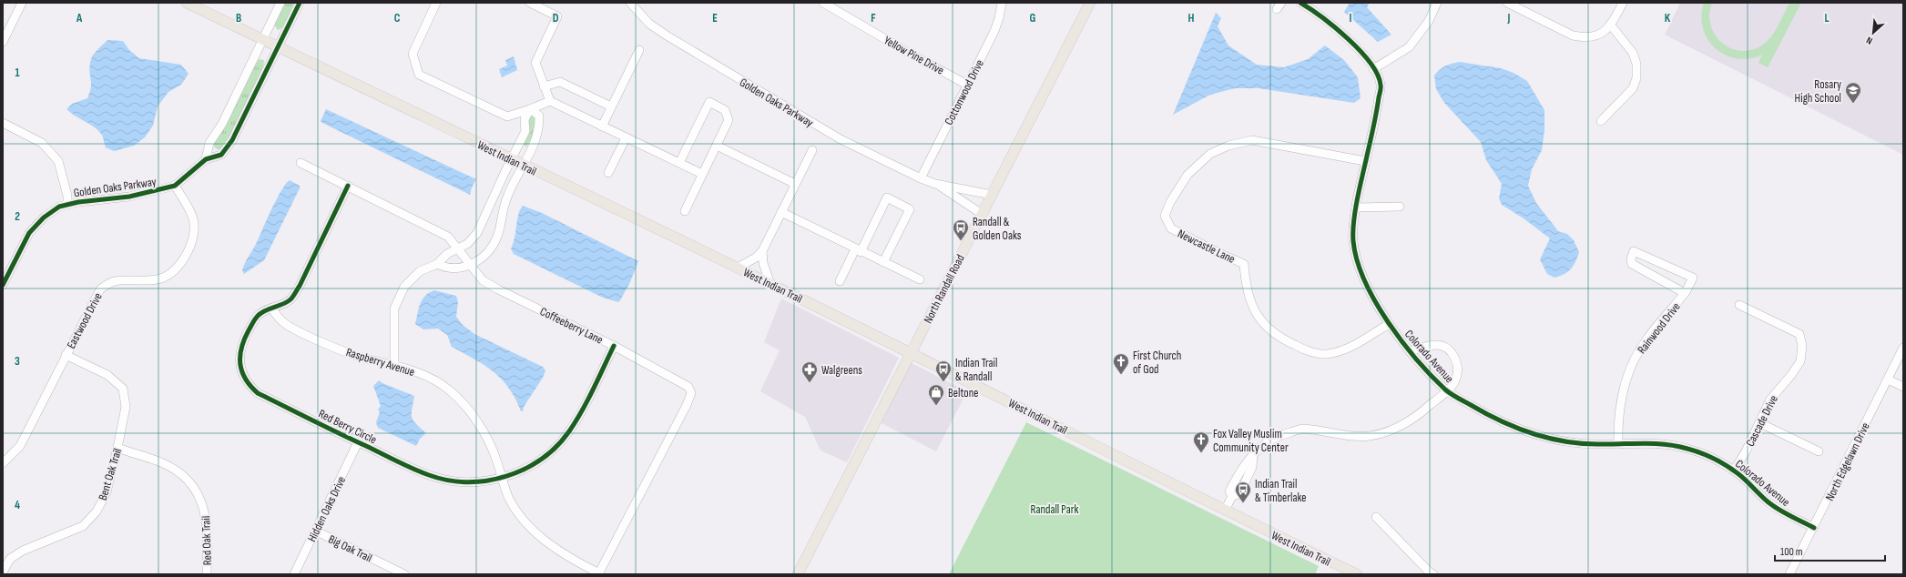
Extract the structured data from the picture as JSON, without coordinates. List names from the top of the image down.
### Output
{
  "streets": {
    "main road": ["West Indian Trail", "North Randall Road"],
    "street": [
      "Yellow Pine Drive",
      "Cottonwood Drive",
      "Golden Oaks Parkway",
      "Newcastle Lane",
      "Eastwood Drive",
      "Coffeeberry Lane",
      "Rainwood Drive",
      "Colorado Avenue",
      "Raspberry Avenue",
      "Cascade Drive",
      "Red Berry Circle",
      "North Edgelawn Drive",
      "Bent Oak Trail",
      "Hidden Oaks Drive",
      "Red Oak Trail",
      "Big Oak Trail"
    ]
  },
  "crossings": [
    ["Yellow Pine Drive", "Cottonwood Drive"],
    ["Cottonwood Drive", "Golden Oaks Parkway"],
    ["Golden Oaks Parkway", "West Indian Trail"],
    ["Golden Oaks Parkway", "North Randall Road"],
    ["Golden Oaks Parkway", "Eastwood Drive"],
    ["West Indian Trail", "North Randall Road"],
    ["Newcastle Lane", "Colorado Avenue"],
    ["Eastwood Drive", "Bent Oak Trail"],
    ["Coffeeberry Lane", "Raspberry Avenue"],
    ["Coffeeberry Lane", "Red Berry Circle"],
    ["Rainwood Drive", "Colorado Avenue"],
    ["Colorado Avenue", "Cascade Drive"],
    ["Colorado Avenue", "North Edgelawn Drive"],
    ["Raspberry Avenue", "Red Berry Circle"],
    ["Red Berry Circle", "Hidden Oaks Drive"],
    ["Bent Oak Trail", "Red Oak Trail"],
    ["Hidden Oaks Drive", "Big Oak Trail"]
  ],
  "parks": ["Randall Park"],
  "places": {
    "school or university": ["Rosary High School"],
    "bus stop": ["Randall & Golden Oaks", "Indian Trail & Randall", "Indian Trail & Timberlake"],
    "church": ["First Church of God", "Fox Valley Muslim Community Center"],
    "pharmacy": ["Walgreens"],
    "shop": ["Beltone"]
  },
  "scale_bar": "100 m",
  "north": "bottom left",
  "grid": {
    "columns": [
      "A",
      "B",
      "C",
      "D",
      "E",
      "F",
      "G",
      "H",
      "I",
      "J",
      "K",
      "L"
    ],
    "rows": [
      "1",
      "2",
      "3",
      "4"
    ]
  }
}
